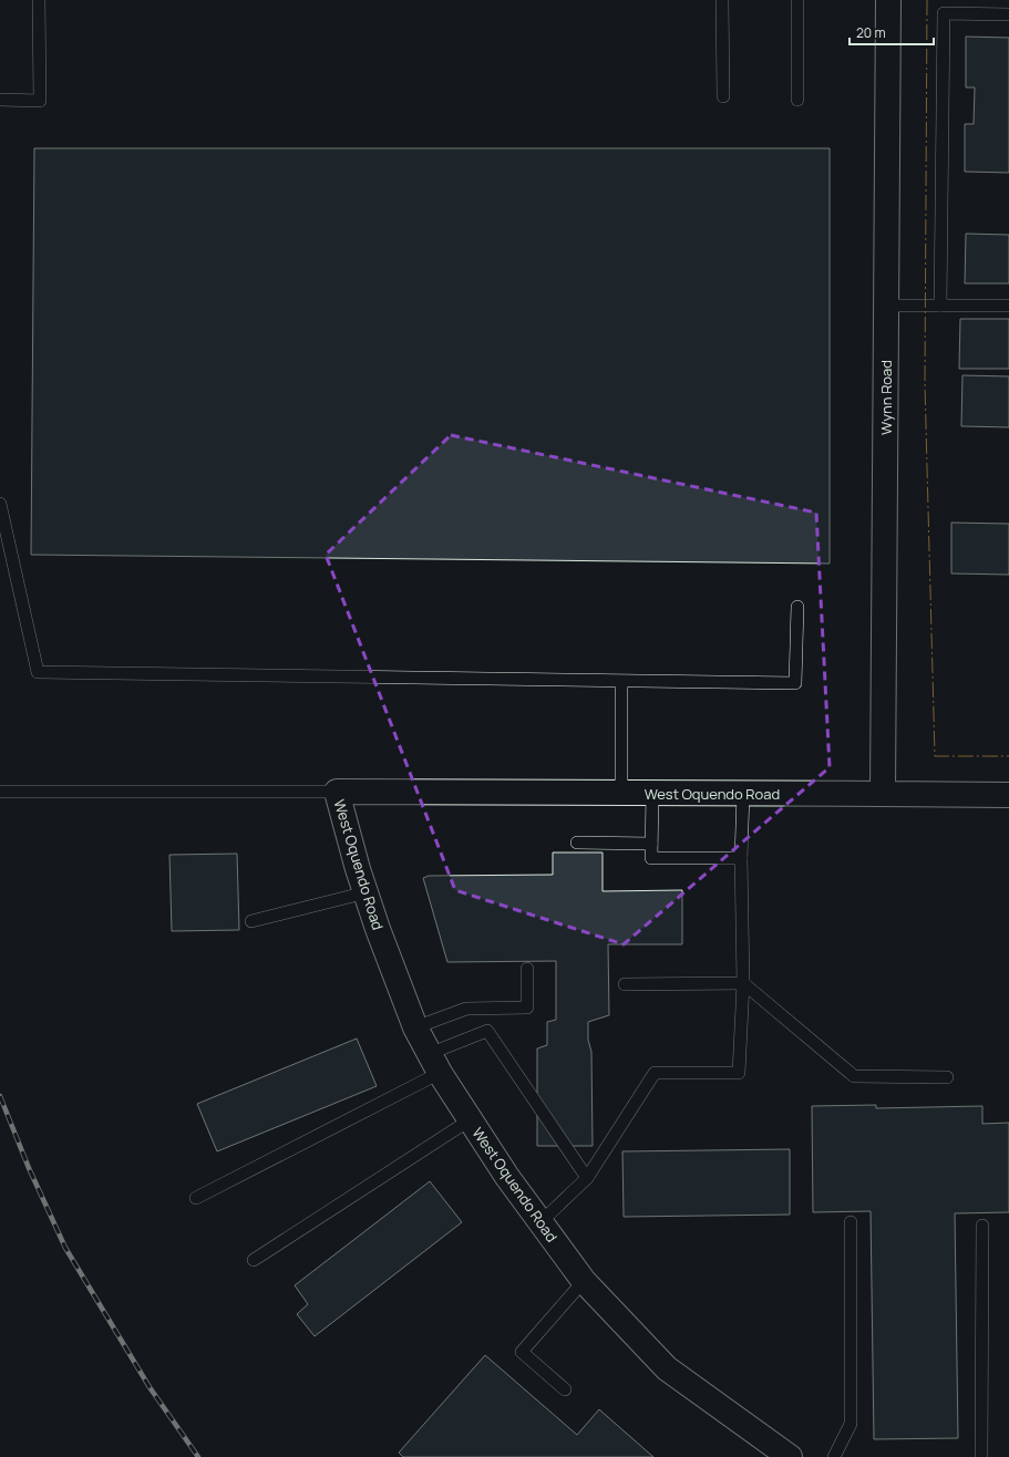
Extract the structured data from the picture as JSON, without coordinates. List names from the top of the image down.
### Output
{
  "streets": {
    "street": ["Wynn Road", "West Oquendo Road"]
  },
  "crossings": [
    ["Wynn Road", "West Oquendo Road"]
  ],
  "scale_bar": "20 m"
}
